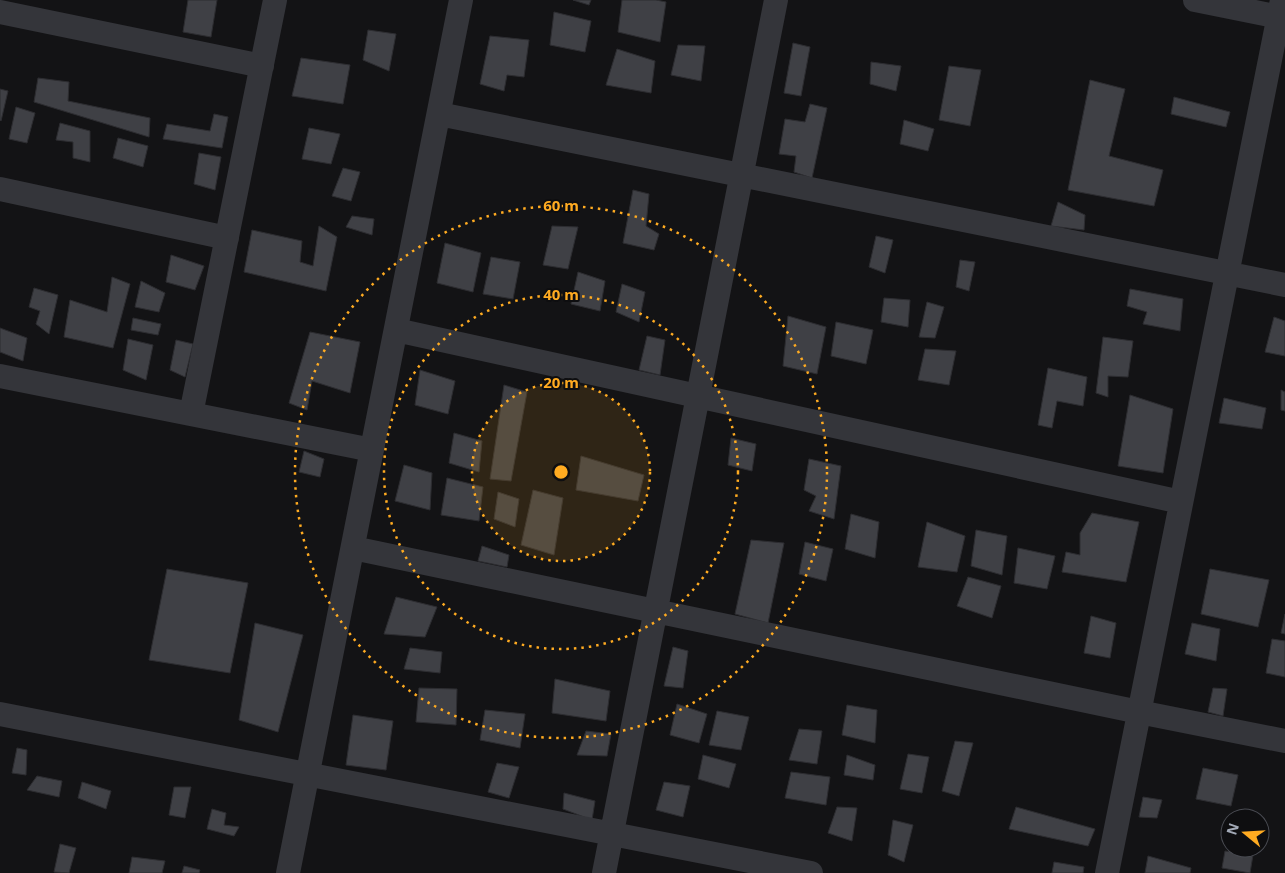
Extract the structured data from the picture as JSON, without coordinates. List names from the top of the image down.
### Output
{
  "north": "left",
  "rings": ["60 m", "40 m", "20 m"]
}
